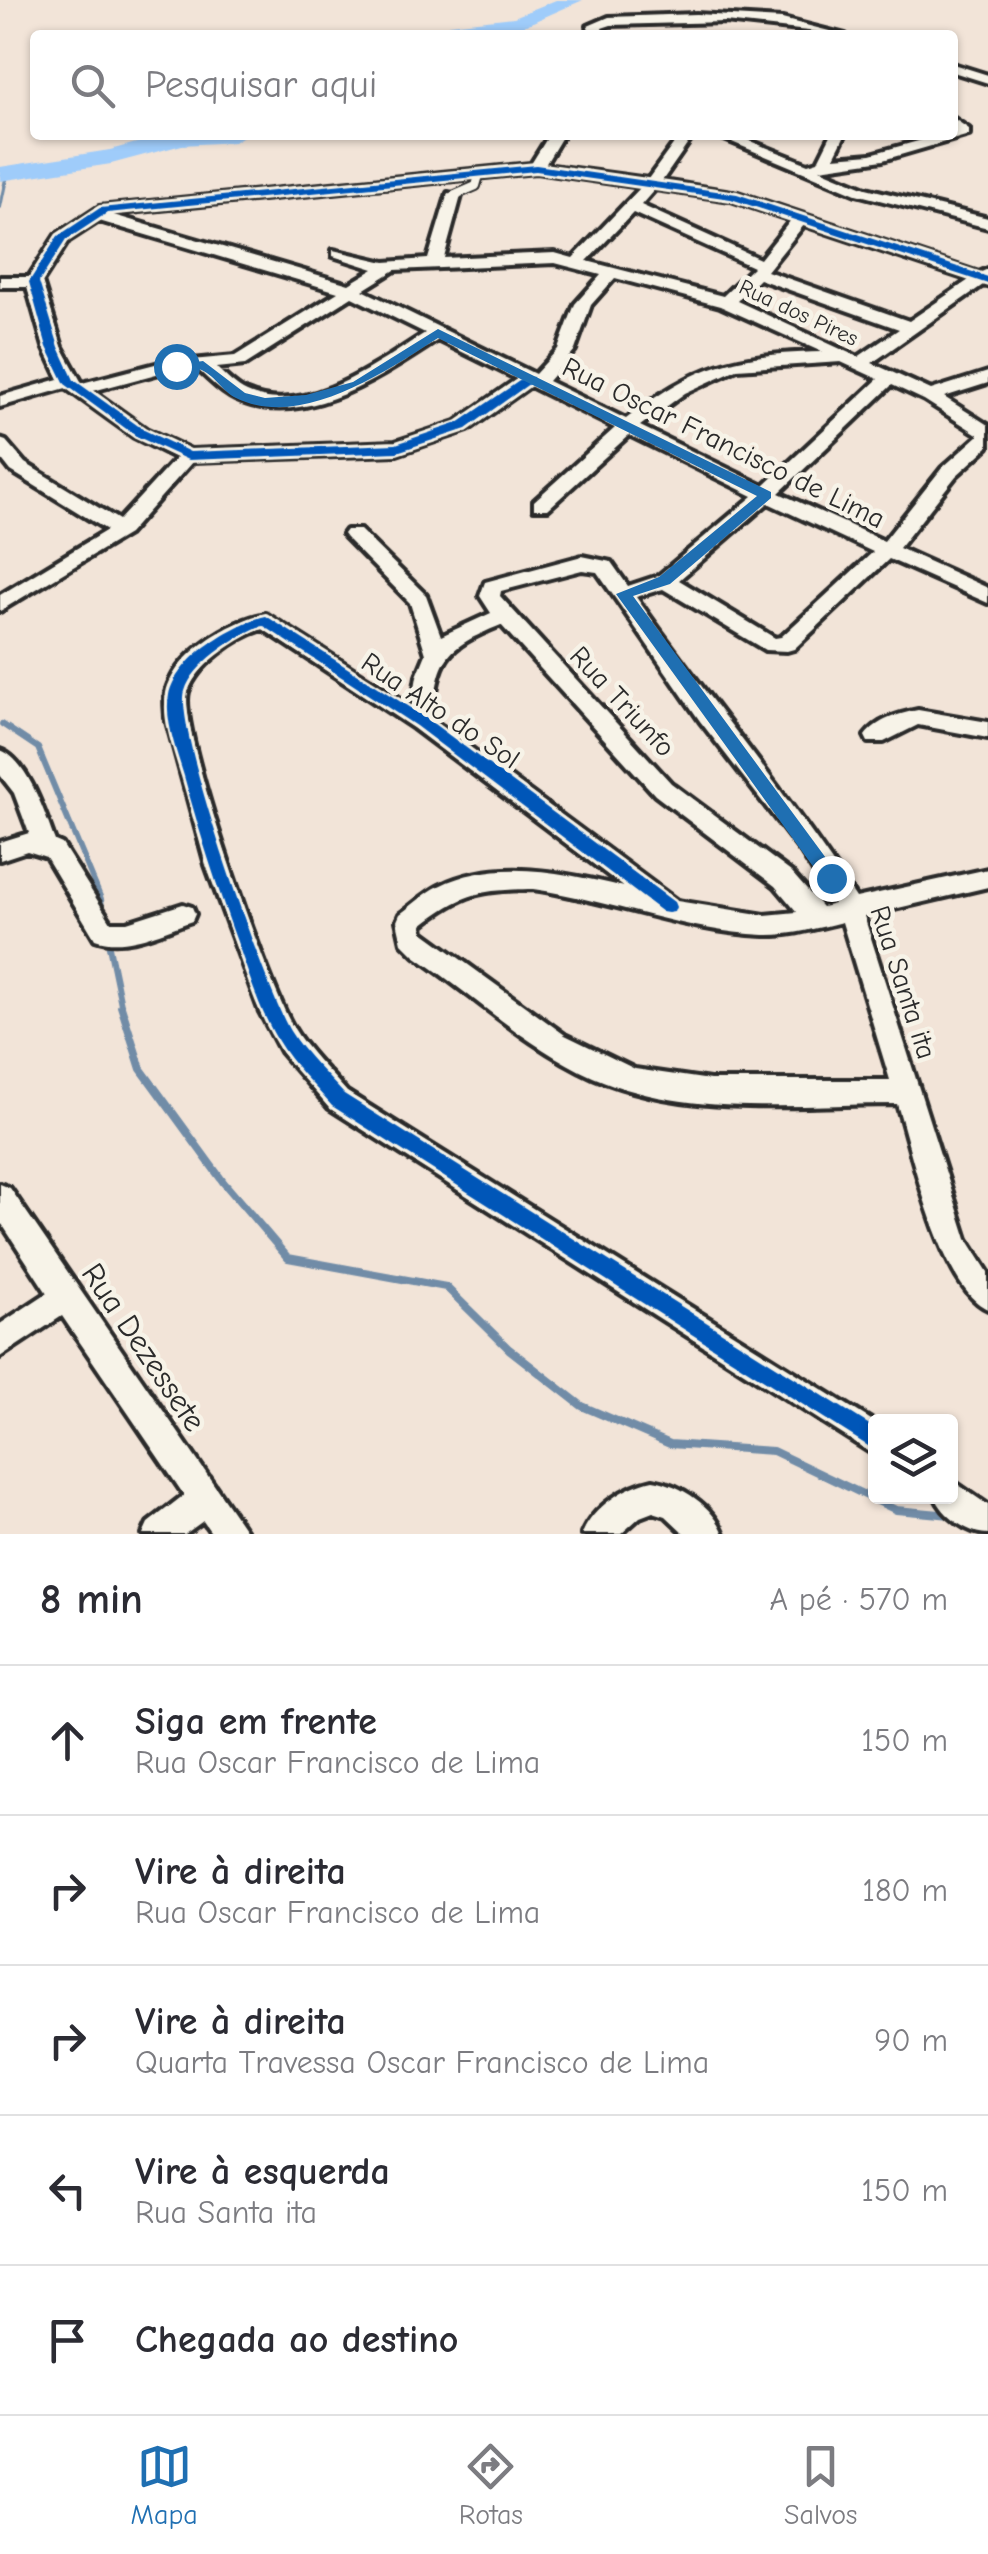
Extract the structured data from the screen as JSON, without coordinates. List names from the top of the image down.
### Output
{
  "streets": {
    "street": [
      "Rua dos Pires",
      "Rua Oscar Francisco de Lima",
      "Rua Triunfo",
      "Rua Alto do Sol",
      "Rua Santa ita",
      "Rua Dezessete"
    ]
  },
  "crossings": [
    ["Rua Triunfo", "Rua Santa ita"]
  ],
  "page": {
    "search": "Pesquisar aqui",
    "heading": ["8 min", "A pé · 570 m"],
    "list": [
      ["Siga em frente", "Rua Oscar Francisco de Lima", "150 m"],
      ["Vire à direita", "Rua Oscar Francisco de Lima", "180 m"],
      ["Vire à direita", "Quarta Travessa Oscar Francisco de Lima", "90 m"],
      ["Vire à esquerda", "Rua Santa ita", "150 m"],
      "Chegada ao destino"
    ],
    "nav": ["Mapa", "Rotas", "Salvos"]
  }
}
